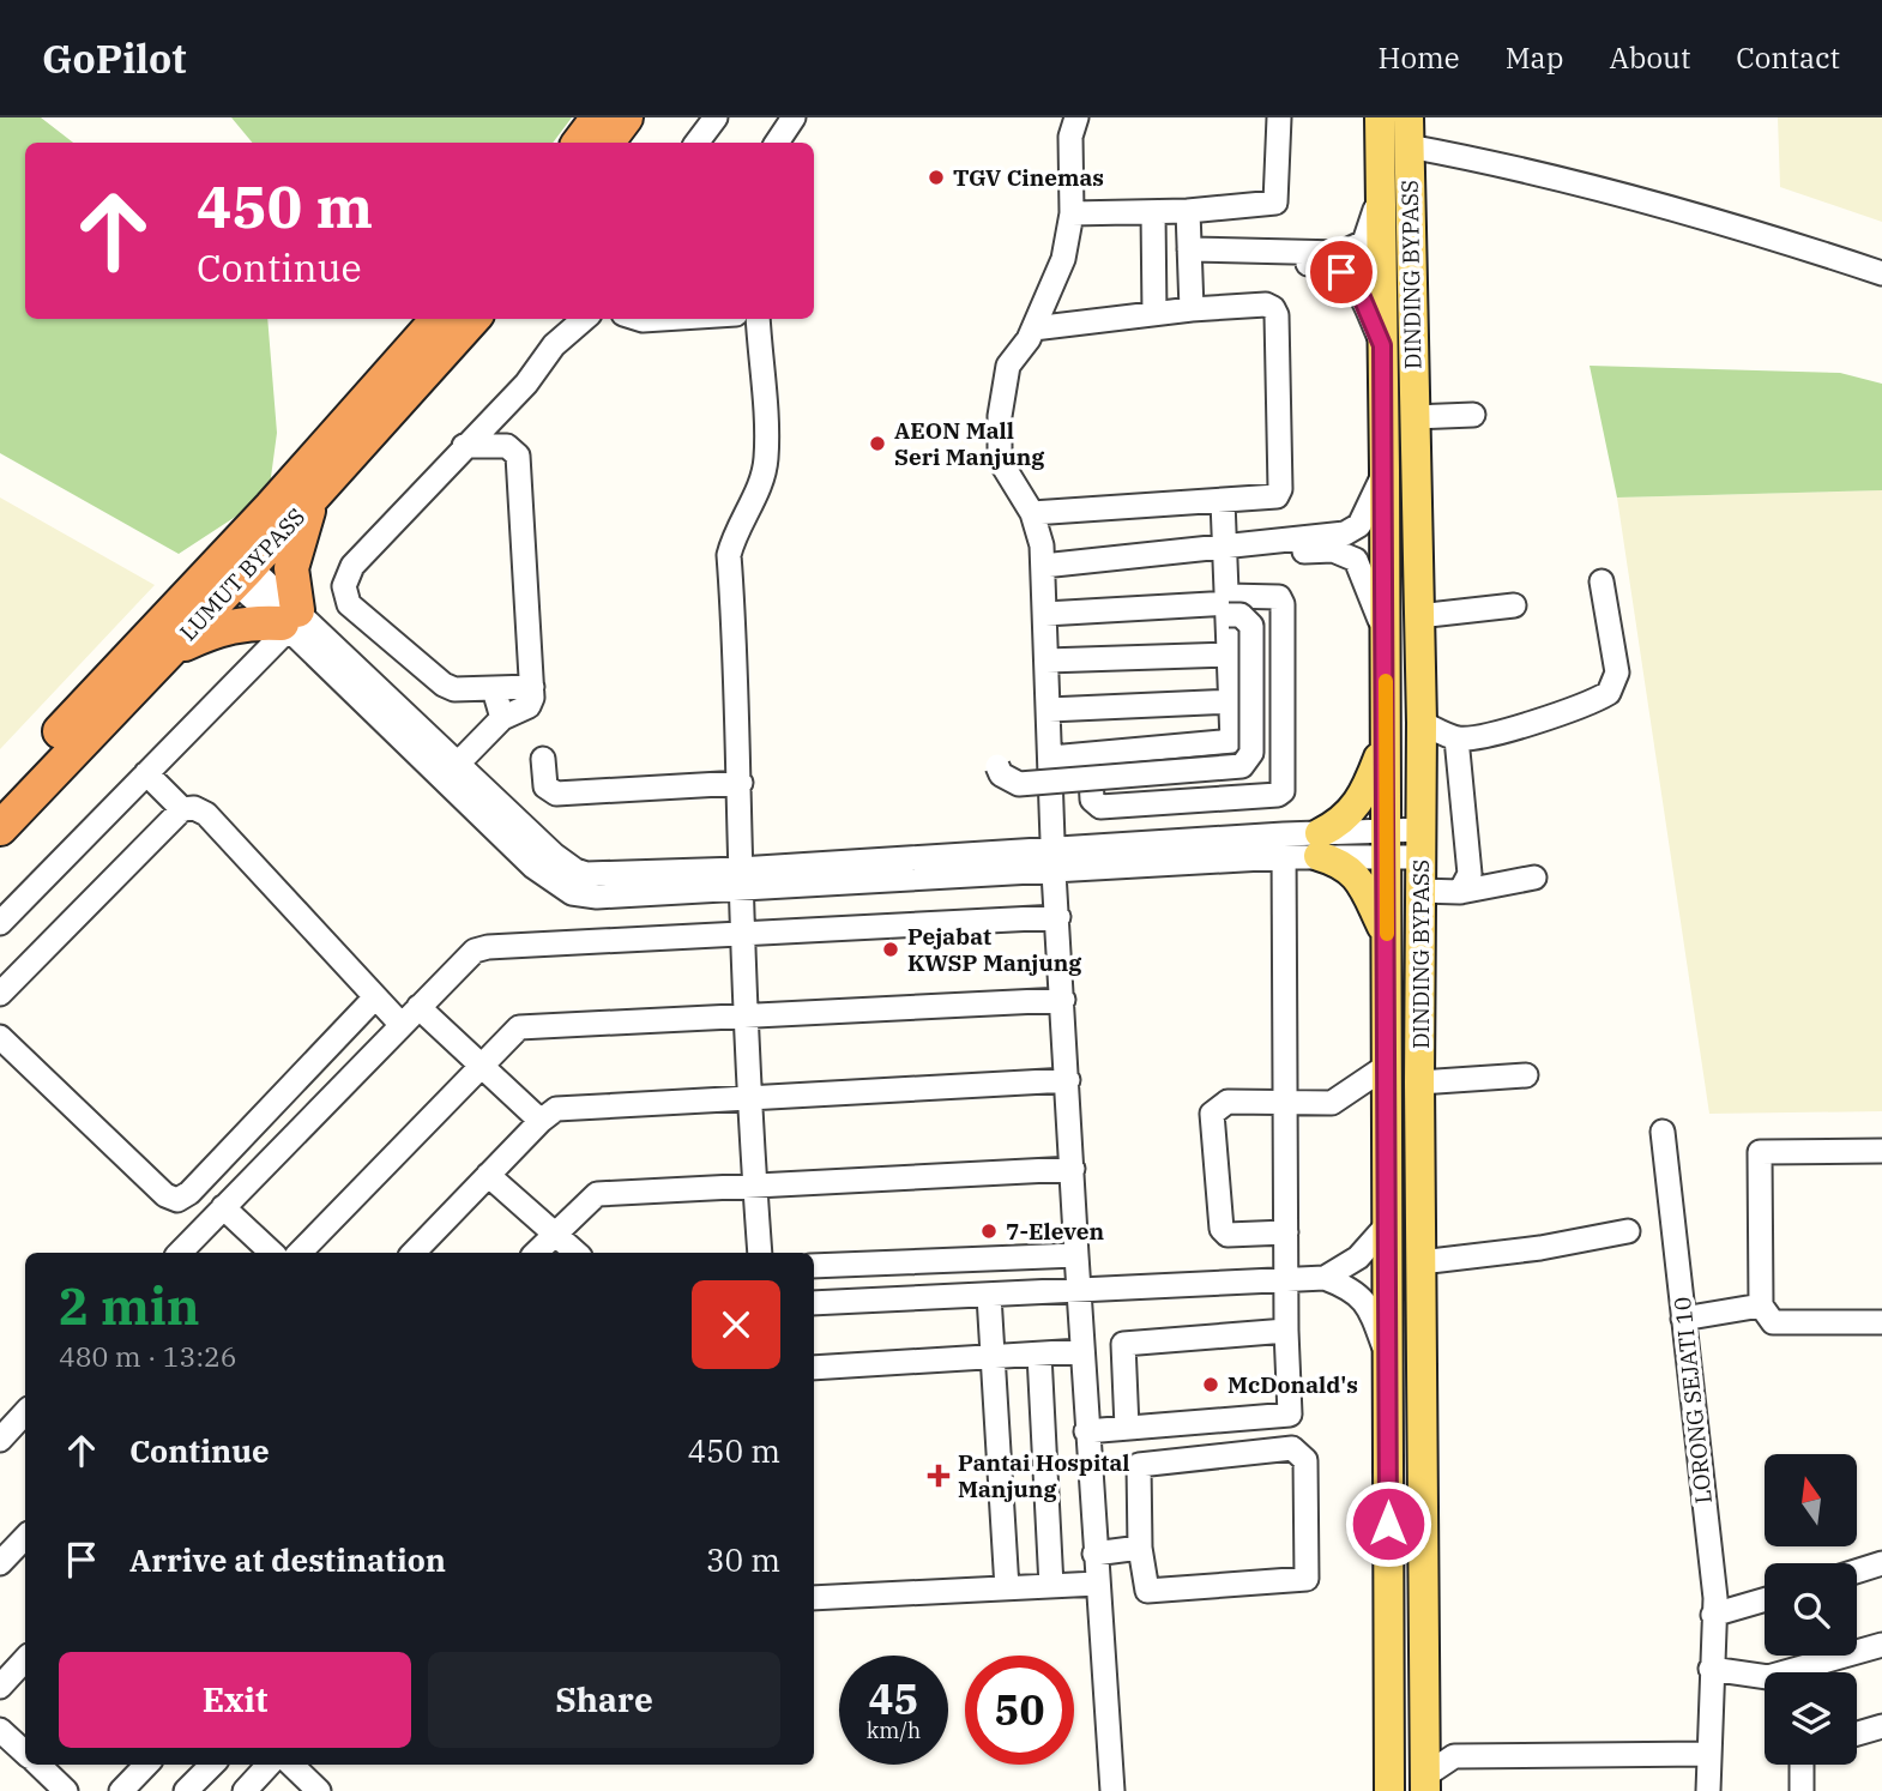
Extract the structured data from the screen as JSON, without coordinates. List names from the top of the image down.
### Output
{
  "streets": {
    "highway": ["LUMUT BYPASS"],
    "main road": ["DINDING BYPASS"],
    "street": ["LORONG SEJATI 10"]
  },
  "places": {
    "other": [
      "TGV Cinemas",
      "AEON Mall Seri Manjung",
      "Pejabat KWSP Manjung",
      "7-Eleven",
      "McDonald's"
    ],
    "health": ["Pantai Hospital Manjung"]
  },
  "north": "top",
  "page": {
    "header": "GoPilot",
    "nav": [
      "Home",
      "Map",
      "About",
      "Contact"
    ],
    "turn": ["450 m", "Continue"],
    "heading": ["2 min", "480 m · 13:26"],
    "list": [
      {
        "name": "Continue",
        "value": "450 m"
      },
      {
        "name": "Arrive at destination",
        "value": "30 m"
      }
    ],
    "buttons": ["Exit", "Share"],
    "speed": "45 km/h",
    "limit": "50"
  }
}
